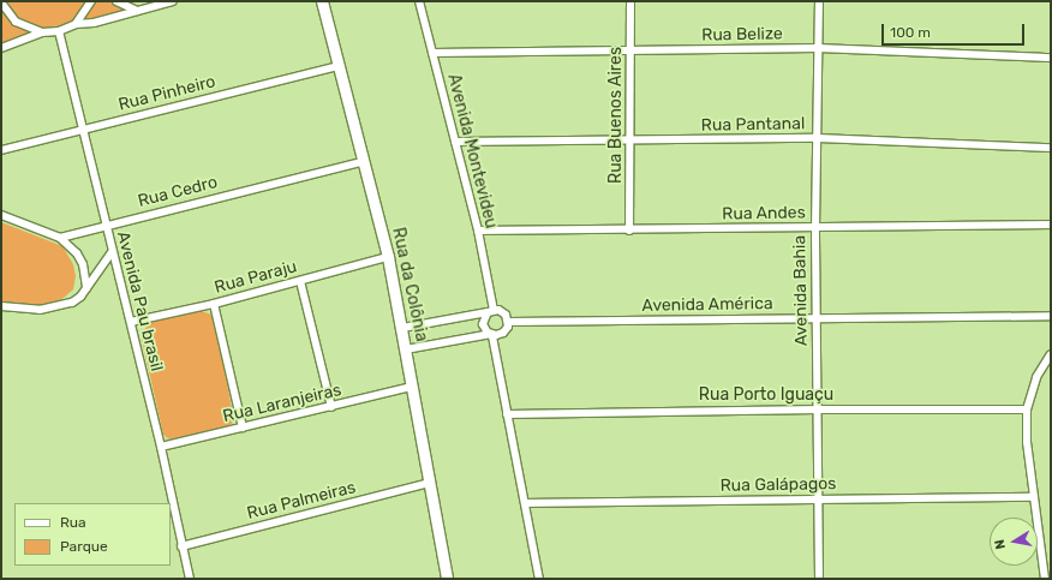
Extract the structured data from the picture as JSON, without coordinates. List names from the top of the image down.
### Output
{
  "streets": {
    "main road": ["Rua da Colônia"],
    "street": [
      "Rua Belize",
      "Rua Pinheiro",
      "Rua Buenos Aires",
      "Rua Pantanal",
      "Avenida Montevideu",
      "Rua Cedro",
      "Rua Andes",
      "Rua Paraju",
      "Avenida Bahia",
      "Avenida Pau brasil",
      "Avenida América",
      "Rua Porto Iguaçu",
      "Rua Laranjeiras",
      "Rua Galápagos",
      "Rua Palmeiras"
    ]
  },
  "crossings": [
    ["Rua Belize", "Rua Buenos Aires"],
    ["Rua Belize", "Avenida Montevideu"],
    ["Rua Belize", "Avenida Bahia"],
    ["Rua Pinheiro", "Rua da Colônia"],
    ["Rua Pinheiro", "Avenida Pau brasil"],
    ["Rua Buenos Aires", "Rua Pantanal"],
    ["Rua Buenos Aires", "Rua Andes"],
    ["Rua Pantanal", "Avenida Montevideu"],
    ["Rua Pantanal", "Avenida Bahia"],
    ["Avenida Montevideu", "Rua Andes"],
    ["Avenida Montevideu", "Avenida América"],
    ["Rua Cedro", "Rua da Colônia"],
    ["Rua Cedro", "Avenida Pau brasil"],
    ["Rua Andes", "Avenida Bahia"],
    ["Rua Paraju", "Rua da Colônia"],
    ["Rua Paraju", "Avenida Pau brasil"],
    ["Rua da Colônia", "Rua Laranjeiras"],
    ["Rua da Colônia", "Rua Palmeiras"],
    ["Avenida Bahia", "Avenida América"],
    ["Avenida Bahia", "Rua Porto Iguaçu"],
    ["Avenida Bahia", "Rua Galápagos"],
    ["Avenida Pau brasil", "Rua Laranjeiras"],
    ["Avenida Pau brasil", "Rua Palmeiras"]
  ],
  "legend": ["Rua", "Parque"],
  "scale_bar": "100 m",
  "north": "left"
}
